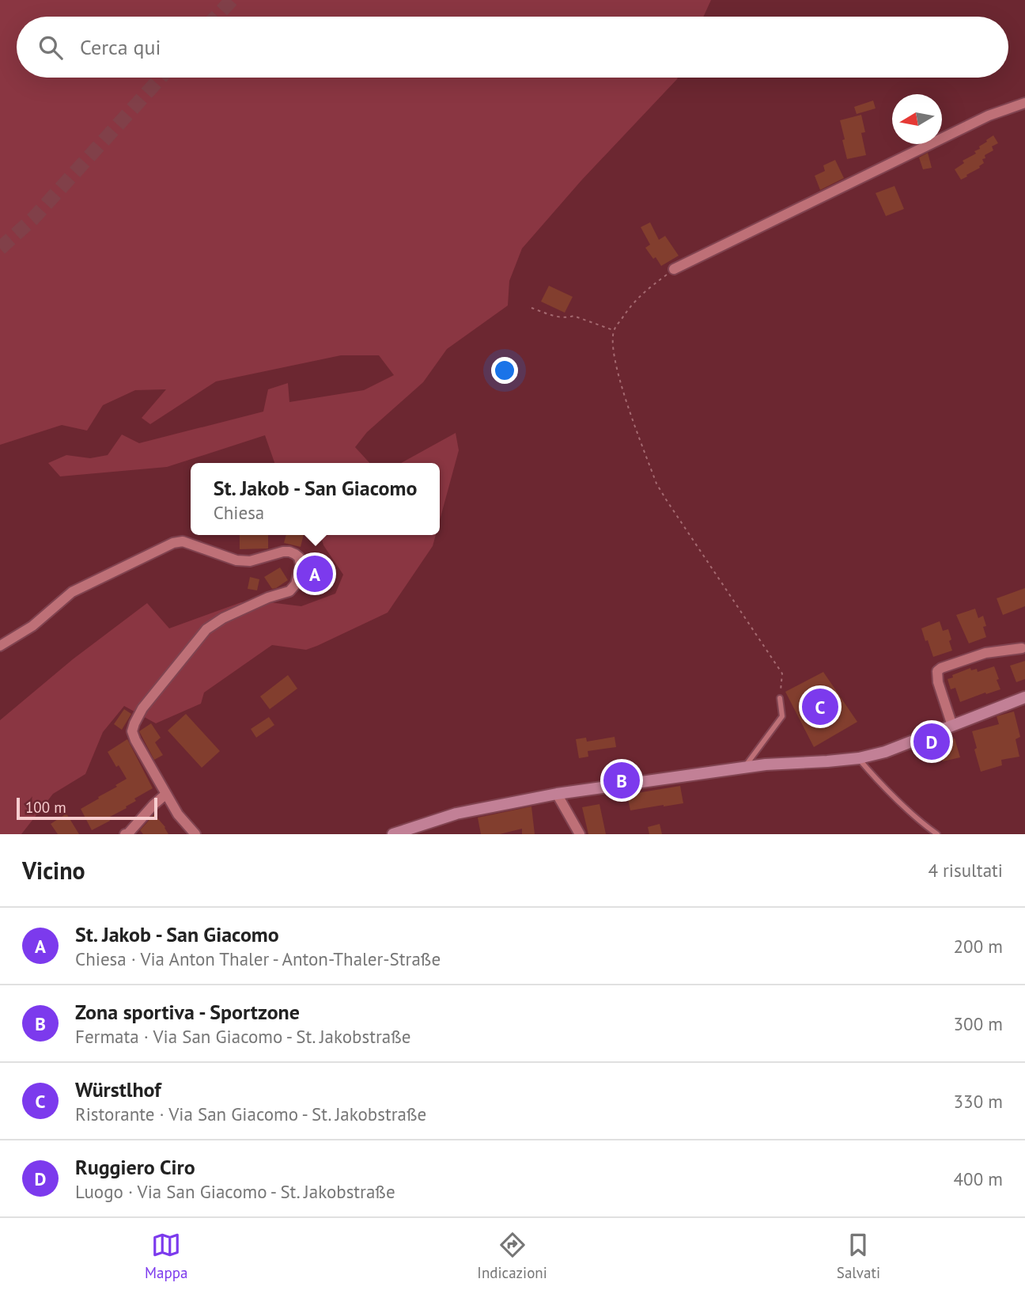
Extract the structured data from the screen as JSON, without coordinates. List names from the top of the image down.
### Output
{
  "scale_bar": "100 m",
  "north": "left",
  "page": {
    "search": "Cerca qui",
    "popup": ["St. Jakob - San Giacomo", "Chiesa"],
    "pins": [
      "A",
      "C",
      "D",
      "B"
    ],
    "scale": "100 m",
    "heading": ["Vicino", "4 risultati"],
    "list": [
      {
        "mark": "A",
        "name": "St. Jakob - San Giacomo",
        "note": "Chiesa · Via Anton Thaler - Anton-Thaler-Straße",
        "value": "200 m"
      },
      {
        "mark": "B",
        "name": "Zona sportiva - Sportzone",
        "note": "Fermata · Via San Giacomo - St. Jakobstraße",
        "value": "300 m"
      },
      {
        "mark": "C",
        "name": "Würstlhof",
        "note": "Ristorante · Via San Giacomo - St. Jakobstraße",
        "value": "330 m"
      },
      {
        "mark": "D",
        "name": "Ruggiero Ciro",
        "note": "Luogo · Via San Giacomo - St. Jakobstraße",
        "value": "400 m"
      }
    ],
    "nav": ["Mappa", "Indicazioni", "Salvati"]
  }
}
